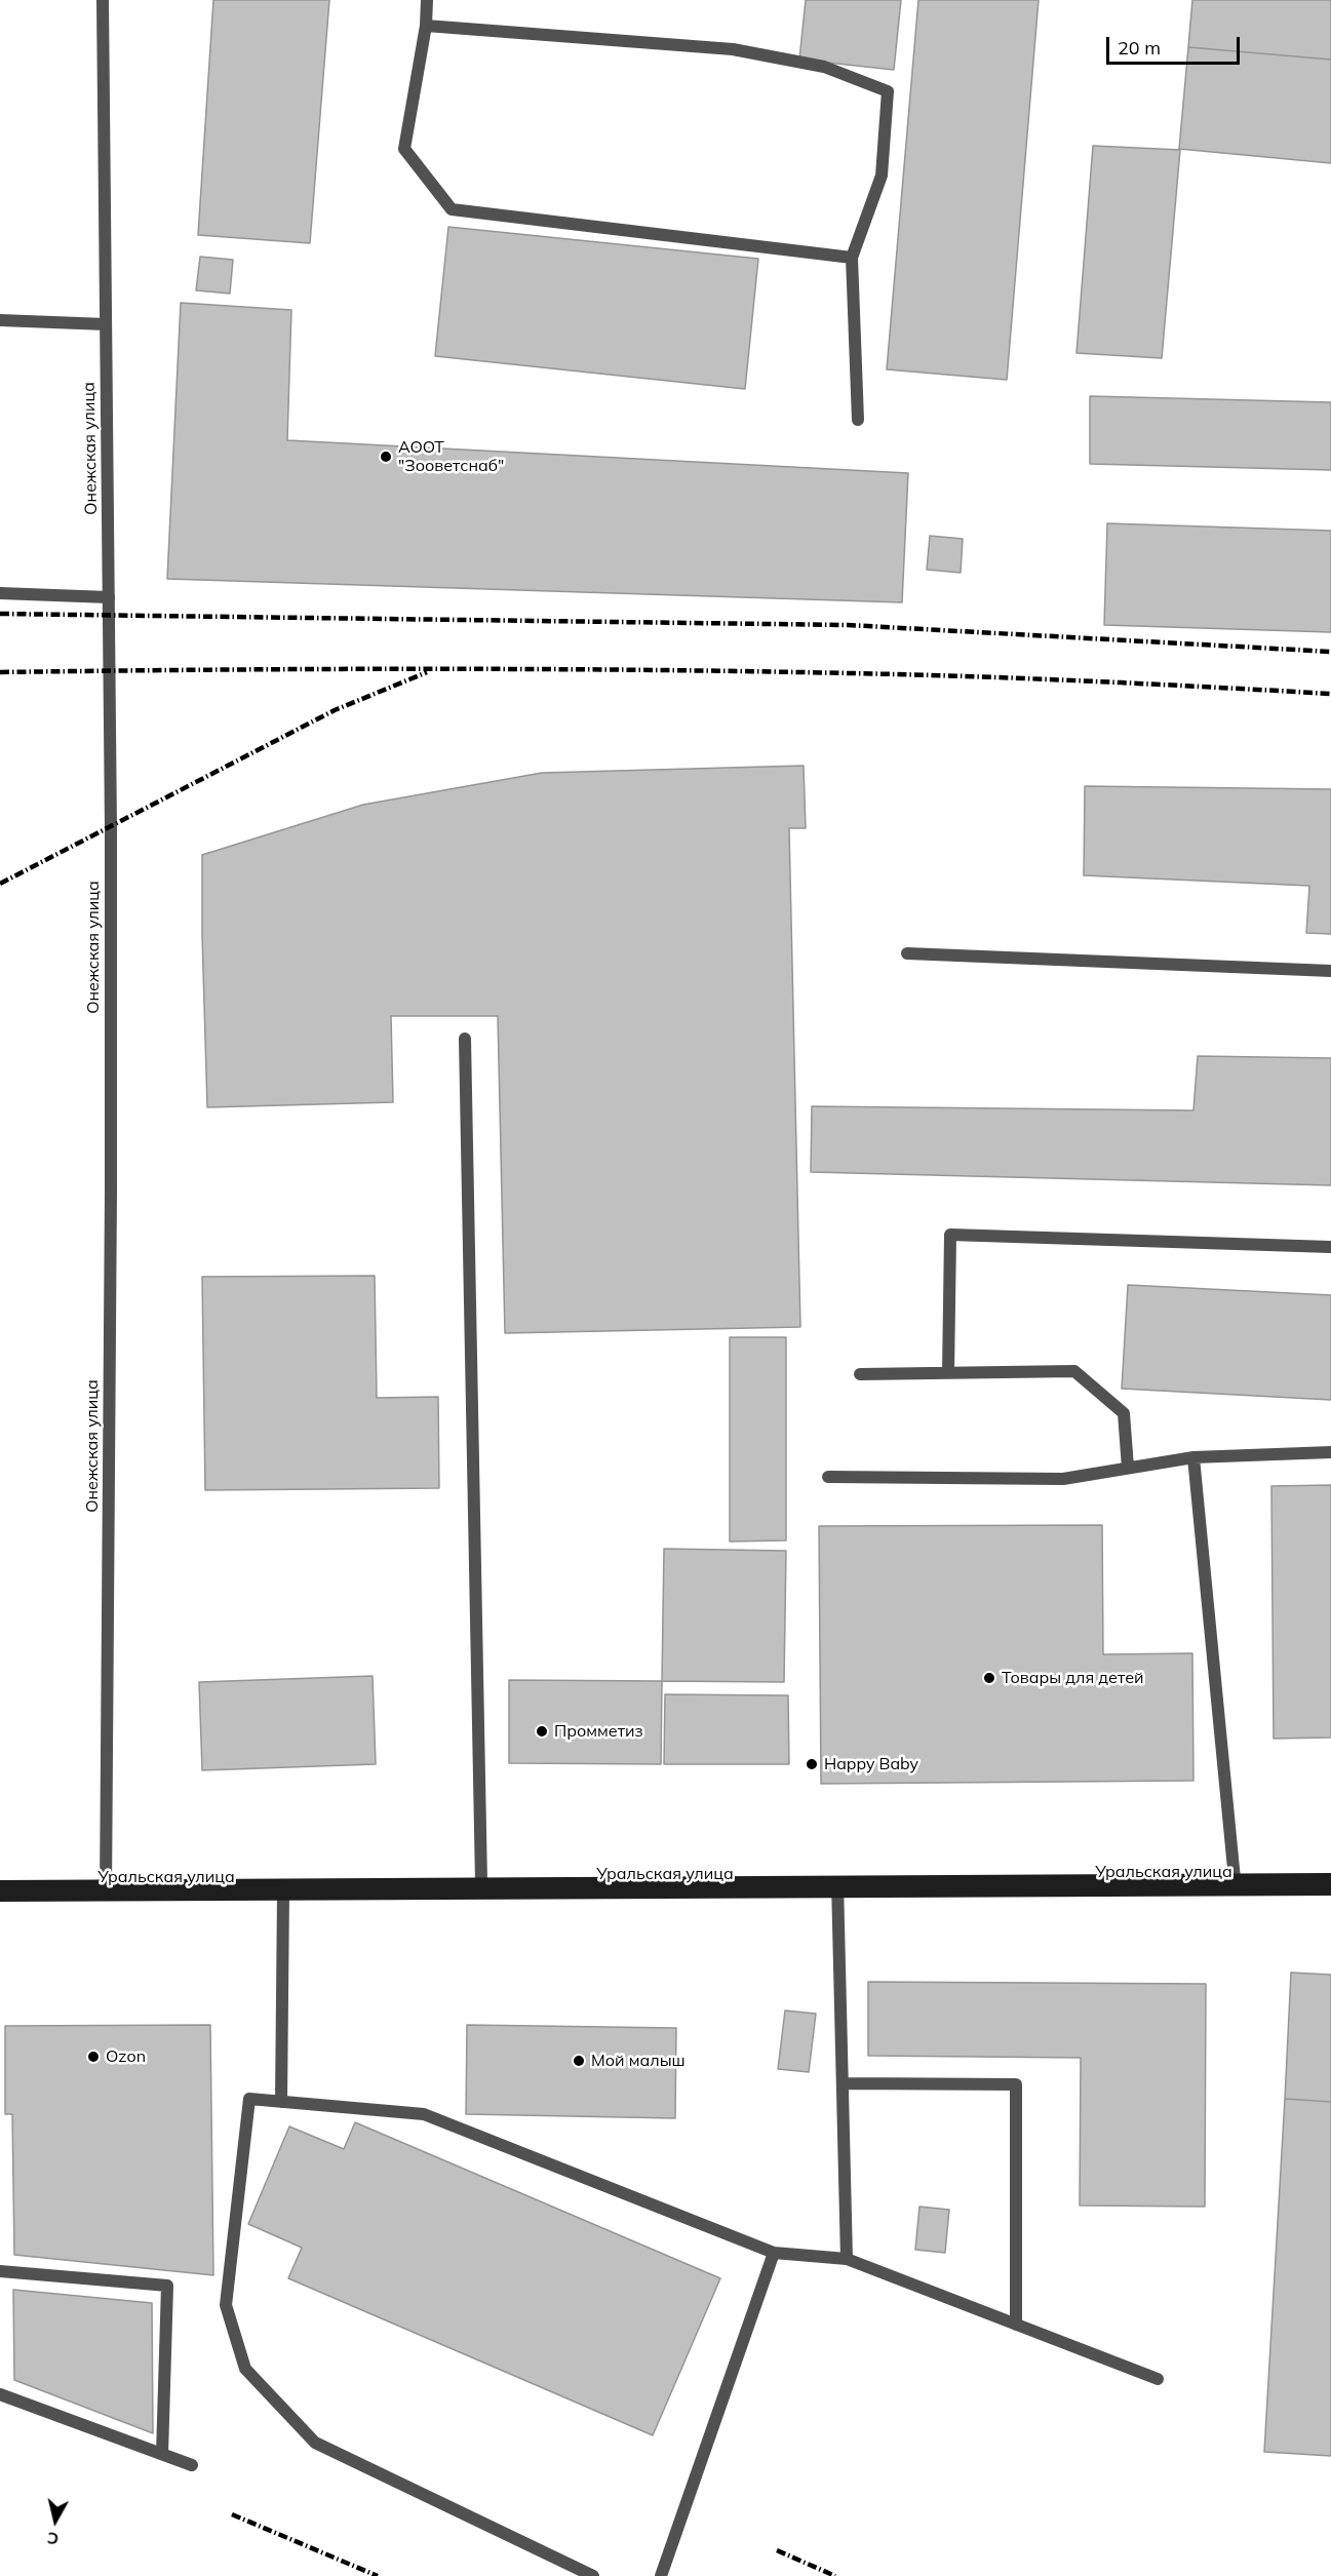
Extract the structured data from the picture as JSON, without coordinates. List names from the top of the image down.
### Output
{
  "streets": {
    "main road": ["Уральская улица"],
    "street": ["Онежская улица"]
  },
  "crossings": [
    ["Онежская улица", "Уральская улица"]
  ],
  "places": [
    "АООТ \"Зооветснаб\"",
    "Товары для детей",
    "Промметиз",
    "Happy Baby",
    "Ozon",
    "Мой малыш"
  ],
  "scale_bar": "20 m",
  "north": "bottom"
}
